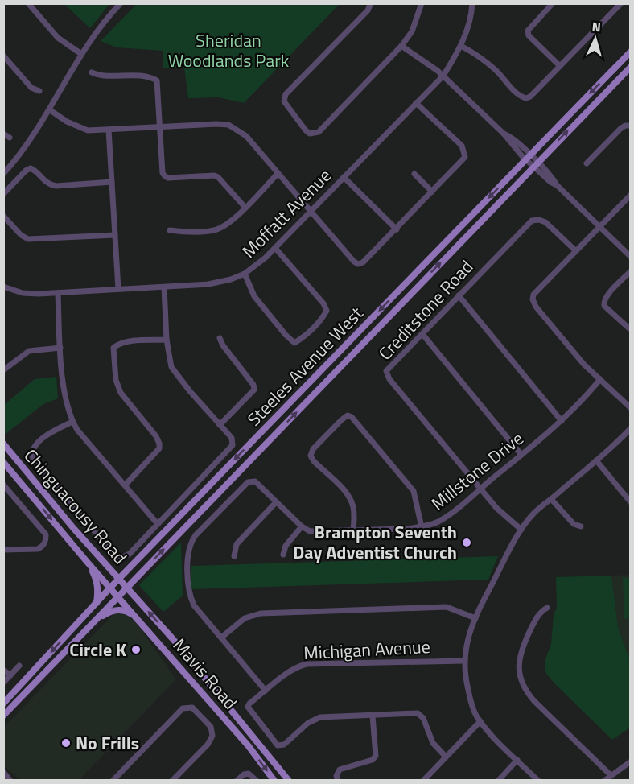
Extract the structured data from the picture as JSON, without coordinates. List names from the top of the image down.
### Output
{
  "streets": {
    "main road": ["Steeles Avenue West", "Chinguacousy Road", "Mavis Road"],
    "street": [
      "Moffatt Avenue",
      "Creditstone Road",
      "Millstone Drive",
      "Michigan Avenue"
    ]
  },
  "crossings": [
    ["Creditstone Road", "Millstone Drive"],
    ["Steeles Avenue West", "Chinguacousy Road"],
    ["Steeles Avenue West", "Mavis Road"],
    ["Chinguacousy Road", "Mavis Road"]
  ],
  "parks": ["Sheridan Woodlands Park"],
  "places": ["Brampton Seventh Day Adventist Church", "Circle K", "No Frills"],
  "north": "top"
}
